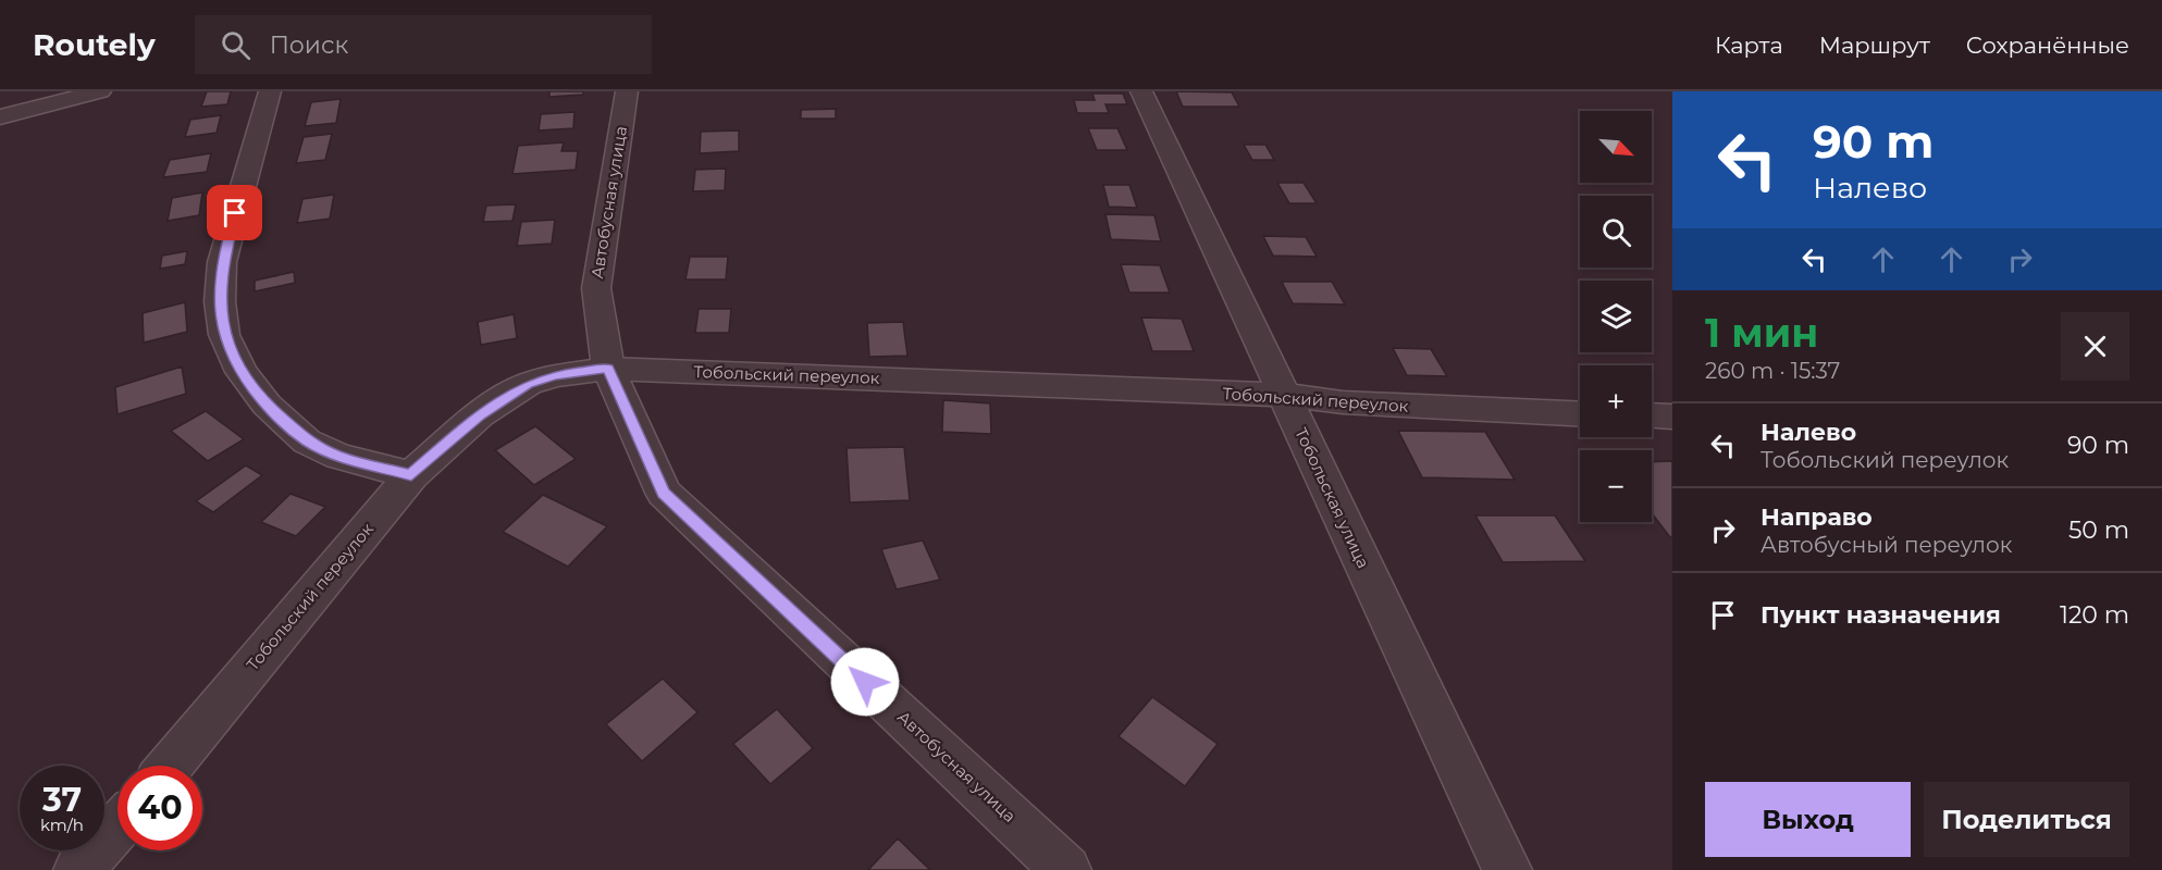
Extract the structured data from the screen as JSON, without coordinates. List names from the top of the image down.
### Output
{
  "streets": {
    "street": ["Автобусная улица", "Тобольский переулок", "Тобольская улица"]
  },
  "crossings": [
    ["Автобусная улица", "Тобольский переулок"],
    ["Тобольский переулок", "Тобольская улица"]
  ],
  "north": "bottom right",
  "page": {
    "header": "Routely",
    "search": "Поиск",
    "nav": ["Карта", "Маршрут", "Сохранённые"],
    "turn": ["90 m", "Налево"],
    "map_buttons": ["+", "−"],
    "heading": ["1 мин", "260 m · 15:37"],
    "list": [
      {
        "name": "Налево",
        "note": "Тобольский переулок",
        "value": "90 m"
      },
      {
        "name": "Направо",
        "note": "Автобусный переулок",
        "value": "50 m"
      },
      {
        "name": "Пункт назначения",
        "value": "120 m"
      }
    ],
    "speed": "37 km/h",
    "limit": "40",
    "buttons": ["Выход", "Поделиться"]
  }
}
